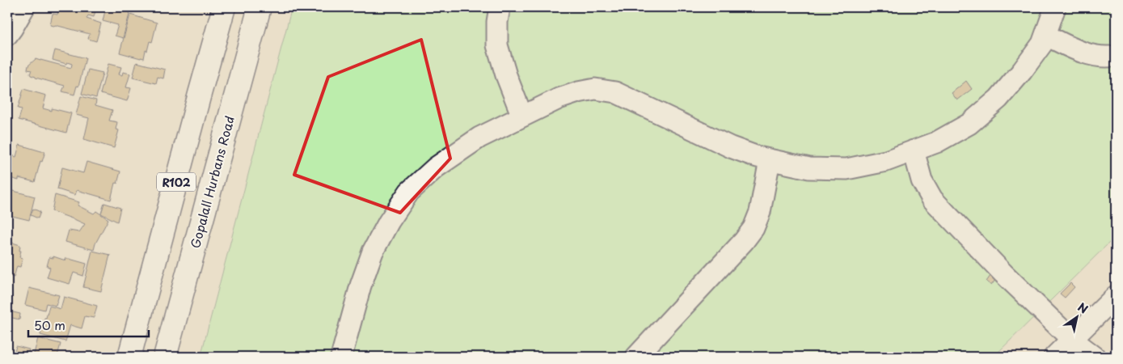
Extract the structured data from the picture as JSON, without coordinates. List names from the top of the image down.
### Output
{
  "streets": {
    "highway": ["R102", "Gopalall Hurbans Road"]
  },
  "scale_bar": "50 m",
  "north": "top right"
}
